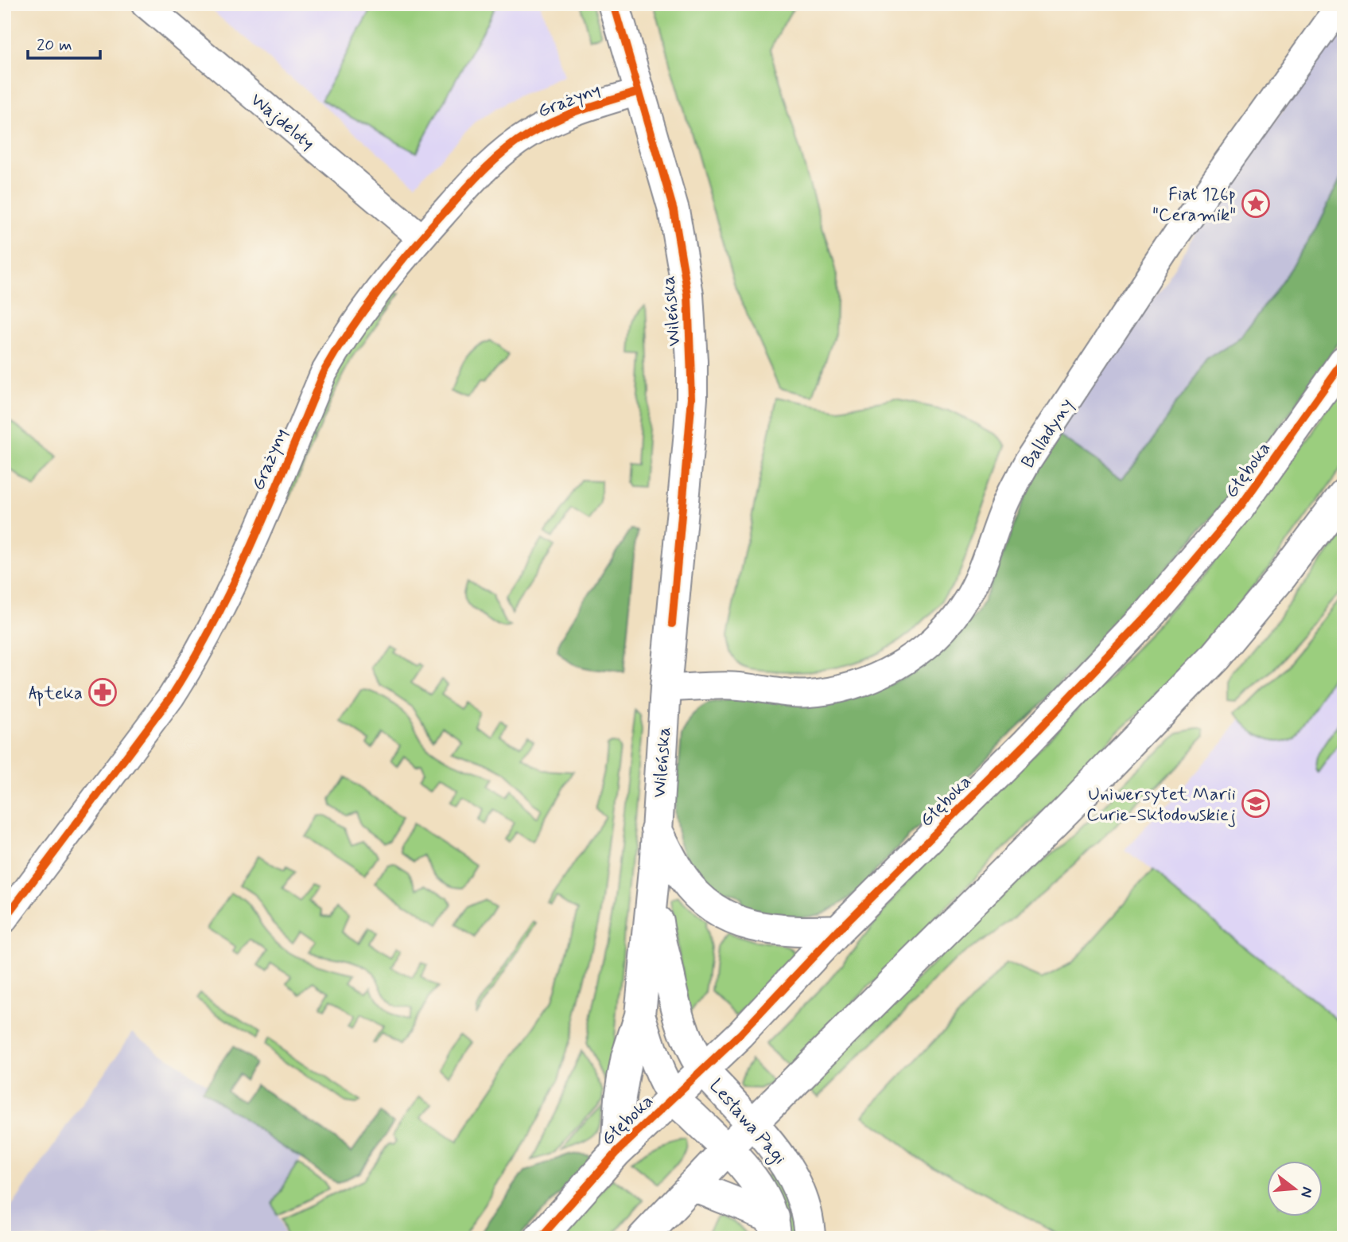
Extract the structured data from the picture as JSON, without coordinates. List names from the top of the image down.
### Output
{
  "streets": {
    "street": [
      "Grażyny",
      "Wajdeloty",
      "Wileńska",
      "Balladyny",
      "Głęboka",
      "Lesława Pagi"
    ]
  },
  "crossings": [
    ["Grażyny", "Wajdeloty"],
    ["Grażyny", "Wileńska"],
    ["Wileńska", "Balladyny"],
    ["Wileńska", "Głęboka"],
    ["Wileńska", "Lesława Pagi"],
    ["Głęboka", "Lesława Pagi"]
  ],
  "places": {
    "place": ["Fiat 126p \"Ceramik\""],
    "pharmacy": ["Apteka"],
    "school or university": ["Uniwersytet Marii Curie-Skłodowskiej"]
  },
  "scale_bar": "20 m",
  "north": "right"
}
